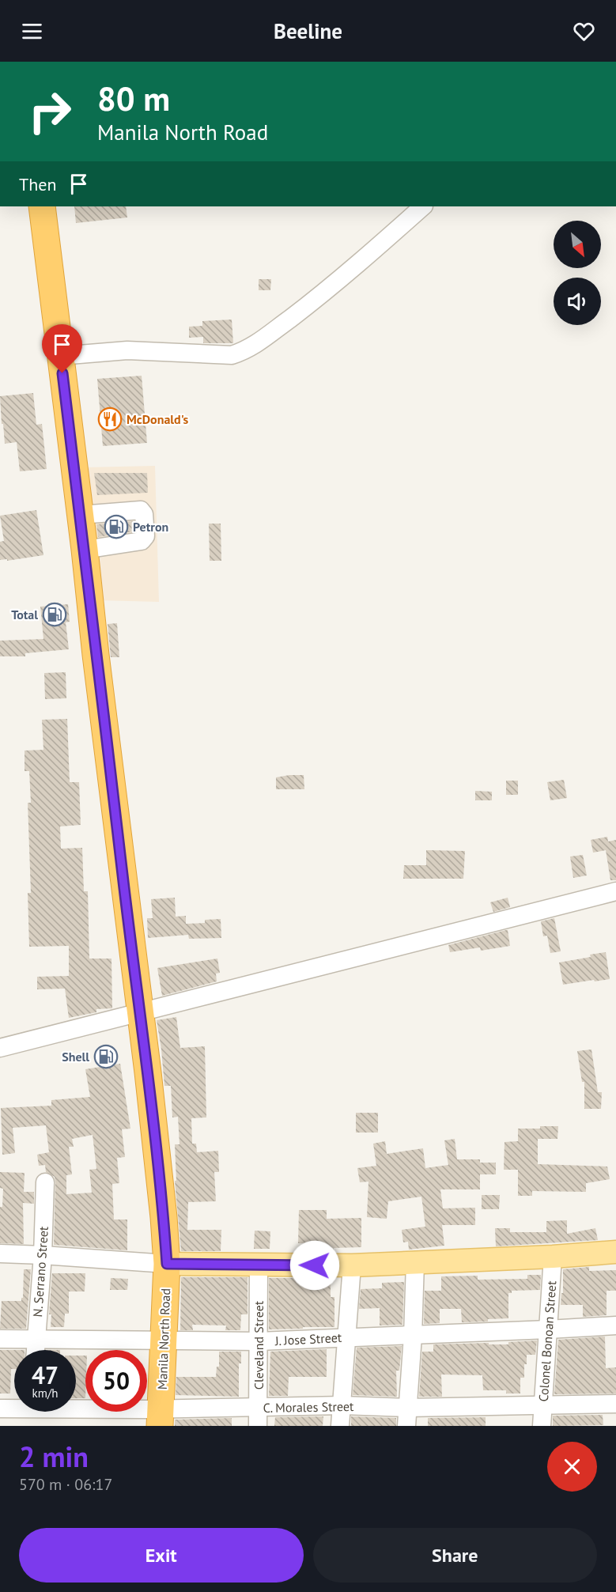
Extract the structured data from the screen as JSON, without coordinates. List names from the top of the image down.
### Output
{
  "streets": {
    "highway": ["Manila North Road"],
    "street": [
      "N. Serrano Street",
      "J. Jose Street",
      "Colonel Bonoan Street",
      "Cleveland Street",
      "C. Morales Street"
    ]
  },
  "crossings": [
    ["N. Serrano Street", "J. Jose Street"],
    ["Manila North Road", "J. Jose Street"],
    ["Manila North Road", "C. Morales Street"],
    ["J. Jose Street", "Colonel Bonoan Street"],
    ["J. Jose Street", "Cleveland Street"],
    ["Colonel Bonoan Street", "C. Morales Street"],
    ["Cleveland Street", "C. Morales Street"]
  ],
  "places": {
    "restaurant": ["McDonald's"],
    "fuel station": ["Petron", "Total", "Shell"]
  },
  "north": "bottom right",
  "page": {
    "header": "Beeline",
    "turn": ["80 m", "Manila North Road"],
    "then": "Then",
    "speed": "47 km/h",
    "limit": "50",
    "heading": ["2 min", "570 m · 06:17"],
    "buttons": ["Exit", "Share"]
  }
}
